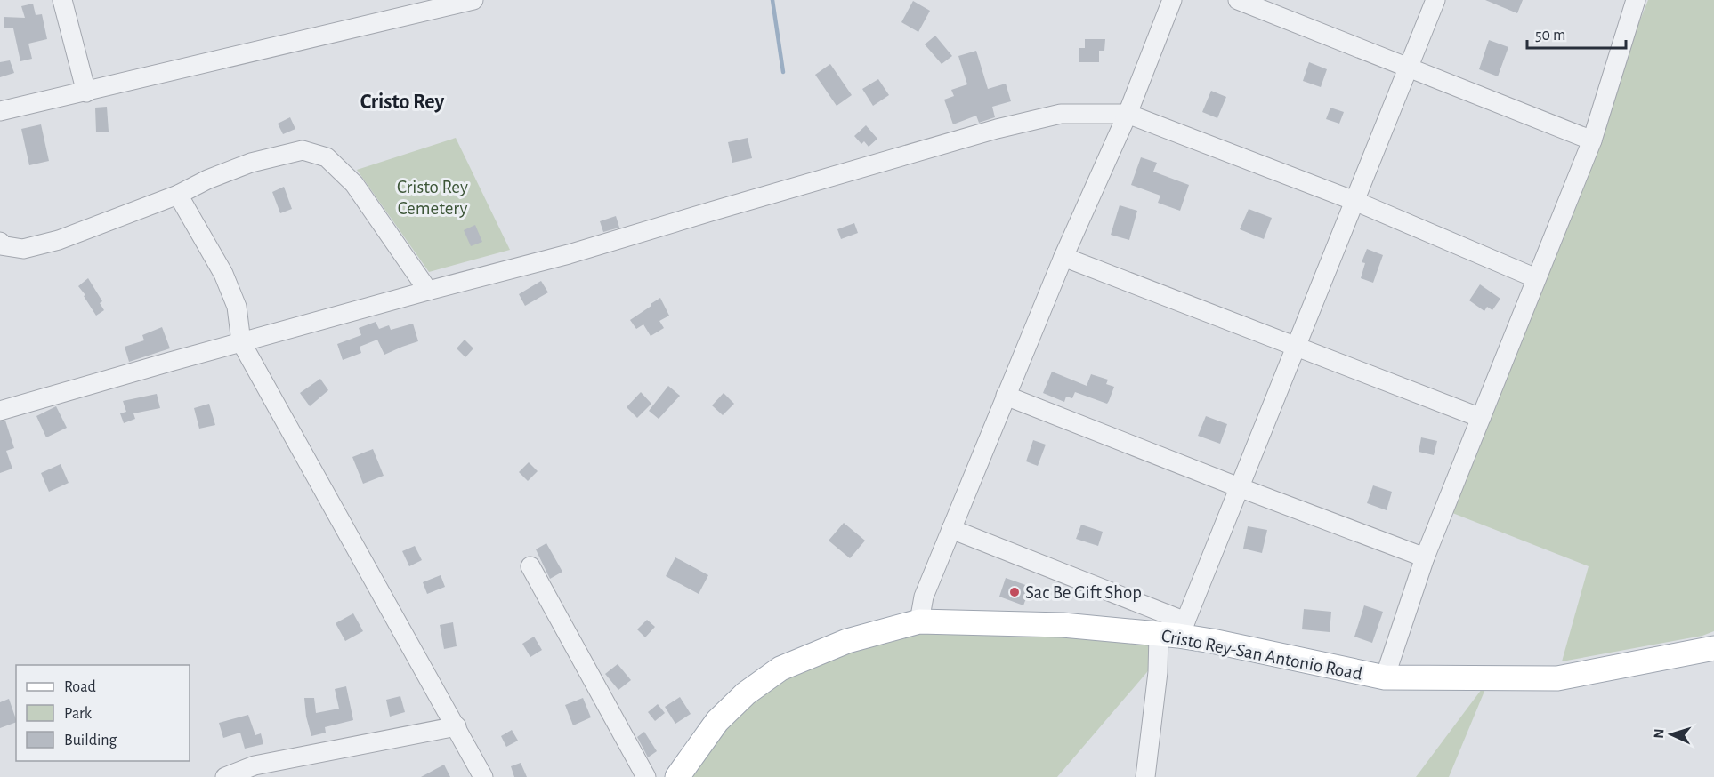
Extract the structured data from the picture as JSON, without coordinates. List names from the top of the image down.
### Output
{
  "streets": {
    "main road": ["Cristo Rey-San Antonio Road"]
  },
  "districts": ["Cristo Rey"],
  "parks": ["Cristo Rey Cemetery"],
  "places": ["Sac Be Gift Shop"],
  "legend": ["Road", "Park", "Building"],
  "scale_bar": "50 m",
  "north": "left"
}
